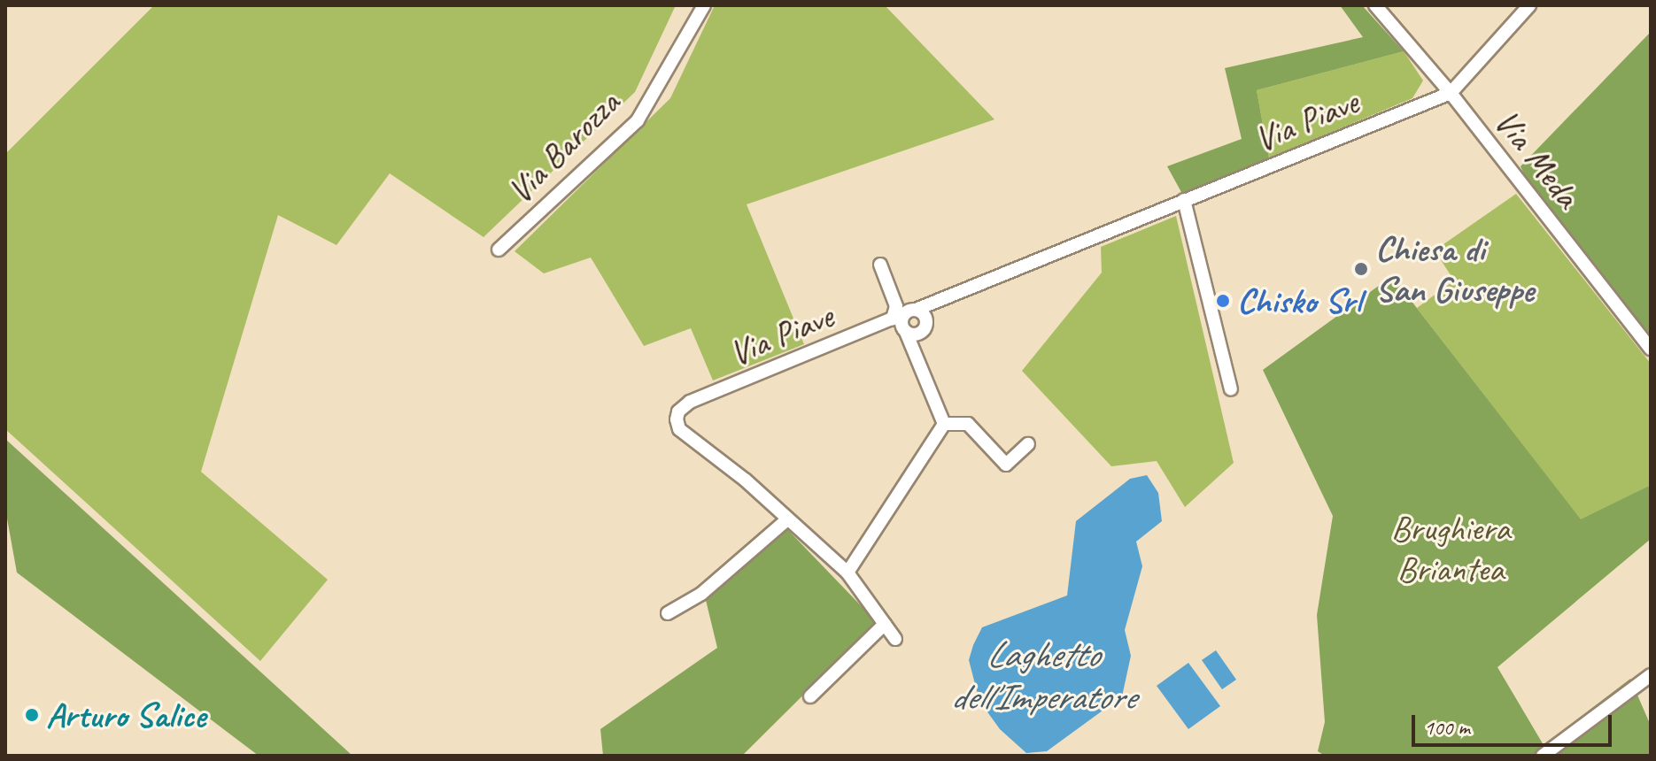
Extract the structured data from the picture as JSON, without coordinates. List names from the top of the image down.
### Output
{
  "streets": {
    "street": ["Via Piave", "Via Barozza", "Via Meda"]
  },
  "crossings": [
    ["Via Piave", "Via Meda"]
  ],
  "water": ["Laghetto dell'Imperatore"],
  "parks": ["Brughiera Briantea"],
  "places": ["Chiesa di San Giuseppe", "Chisko Srl", "Arturo Salice"],
  "scale_bar": "100 m"
}
